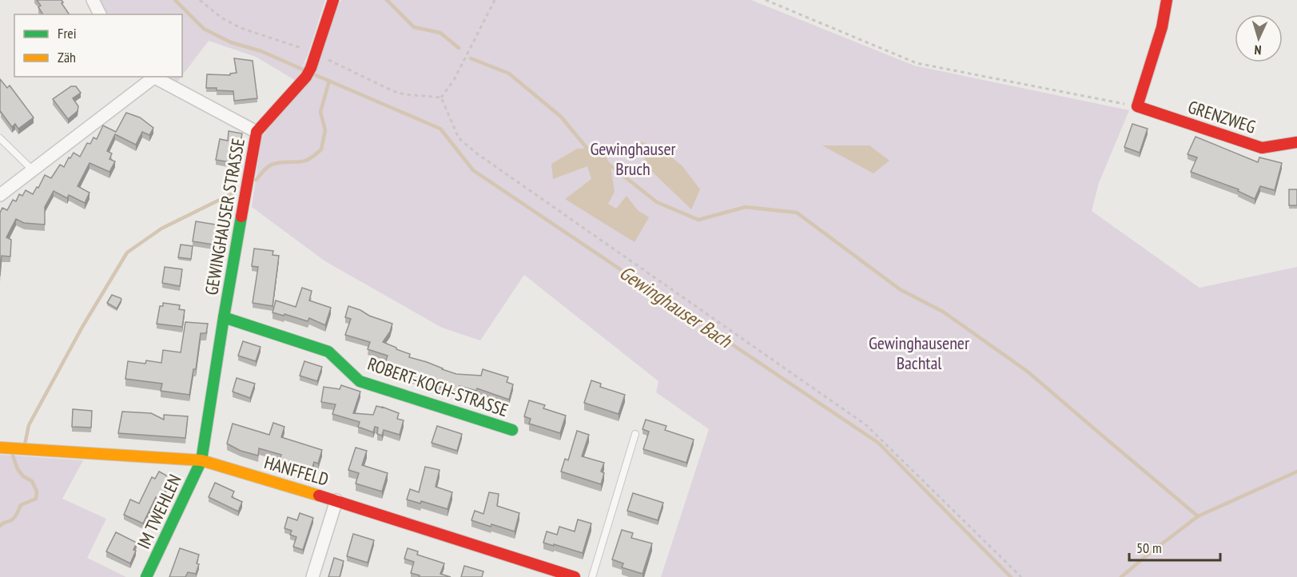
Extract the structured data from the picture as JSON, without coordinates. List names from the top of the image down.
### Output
{
  "streets": {
    "street": [
      "GRENZWEG",
      "GEWINGHAUSER STRASSE",
      "ROBERT-KOCH-STRASSE",
      "HANFFELD",
      "IM TWEHLEN"
    ]
  },
  "crossings": [
    ["GEWINGHAUSER STRASSE", "ROBERT-KOCH-STRASSE"],
    ["GEWINGHAUSER STRASSE", "HANFFELD"],
    ["GEWINGHAUSER STRASSE", "IM TWEHLEN"],
    ["HANFFELD", "IM TWEHLEN"]
  ],
  "water": ["Gewinghauser Bach"],
  "parks": ["Gewinghauser Bruch", "Gewinghausener Bachtal"],
  "legend": ["Frei", "Zäh"],
  "scale_bar": "50 m",
  "north": "bottom"
}
